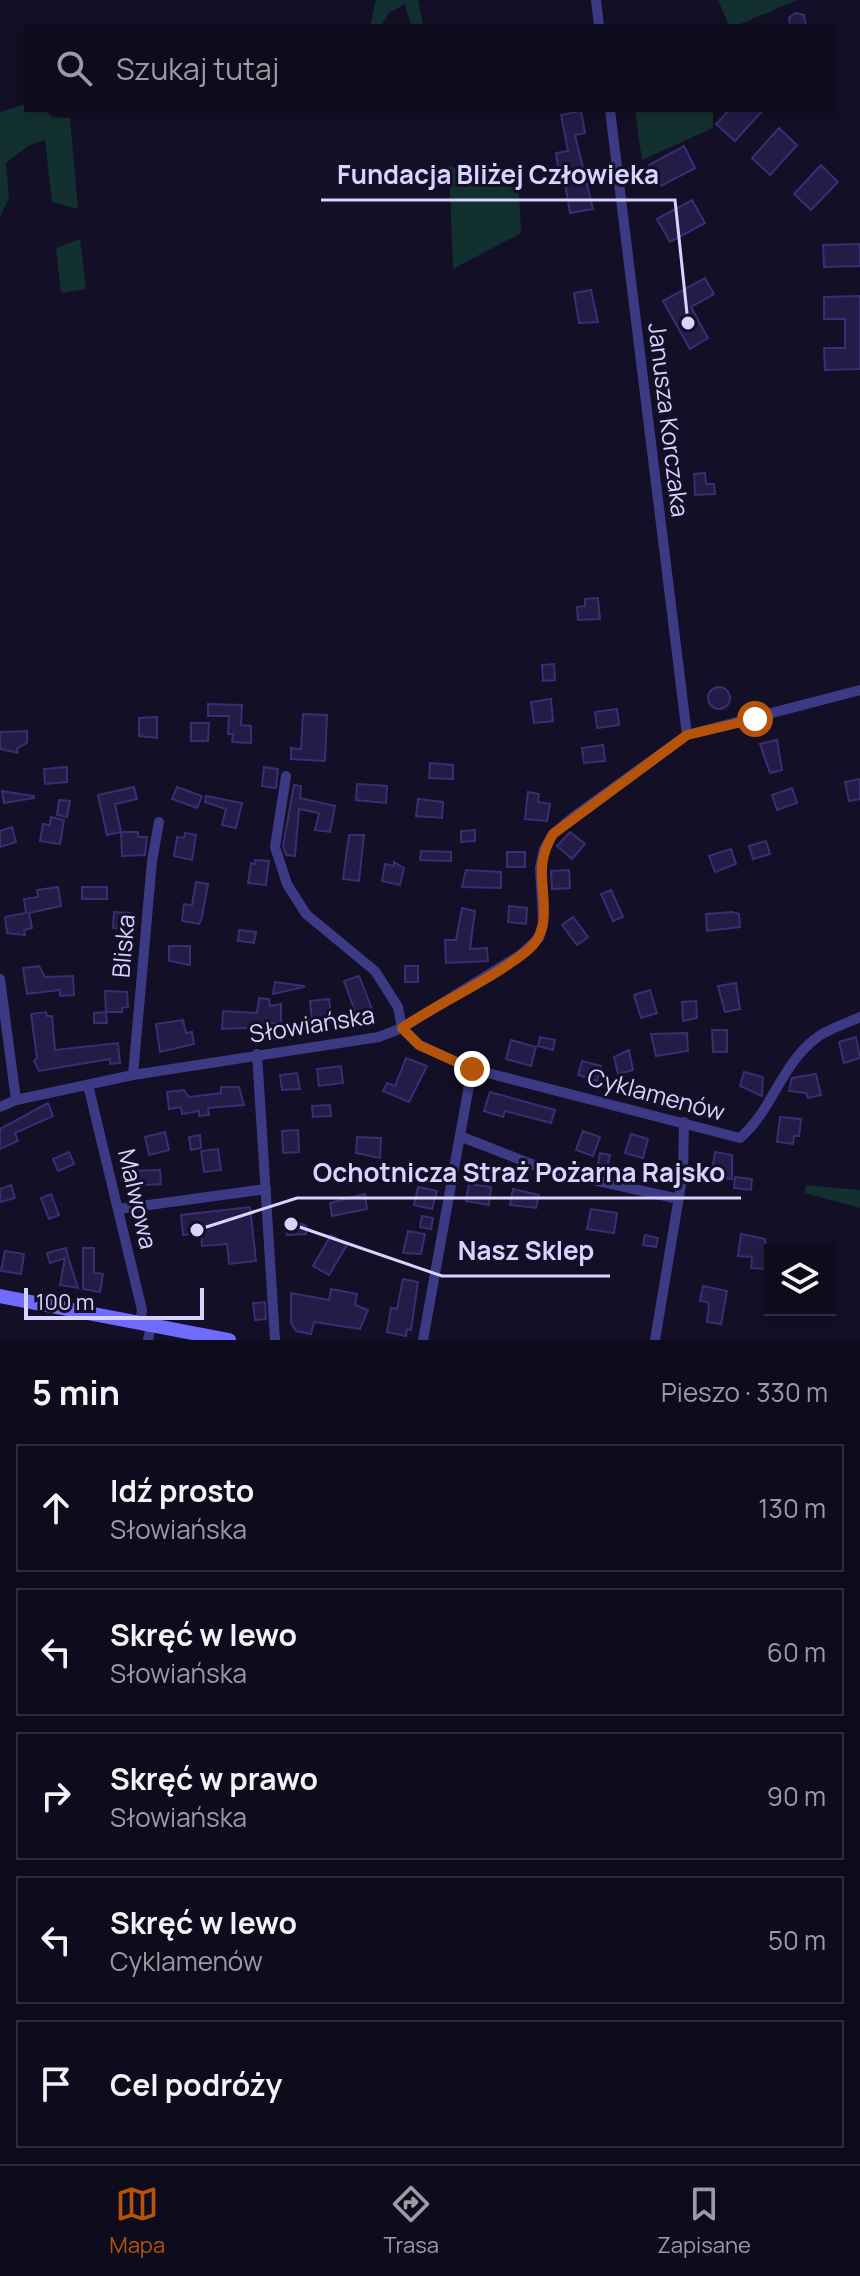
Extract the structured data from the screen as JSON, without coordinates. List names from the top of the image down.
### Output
{
  "streets": {
    "street": [
      "Janusza Korczaka",
      "Bliska",
      "Słowiańska",
      "Cyklamenów",
      "Malwowa"
    ]
  },
  "crossings": [
    ["Janusza Korczaka", "Słowiańska"],
    ["Bliska", "Słowiańska"],
    ["Słowiańska", "Cyklamenów"],
    ["Słowiańska", "Malwowa"]
  ],
  "places": ["Fundacja Bliżej Człowieka", "Nasz Sklep", "Ochotnicza Straż Pożarna Rajsko"],
  "scale_bar": "100 m",
  "page": {
    "search": "Szukaj tutaj",
    "scale": "100 m",
    "heading": ["5 min", "Pieszo · 330 m"],
    "list": [
      ["Idź prosto", "Słowiańska", "130 m"],
      ["Skręć w lewo", "Słowiańska", "60 m"],
      ["Skręć w prawo", "Słowiańska", "90 m"],
      ["Skręć w lewo", "Cyklamenów", "50 m"],
      "Cel podróży"
    ],
    "nav": ["Mapa", "Trasa", "Zapisane"]
  }
}
